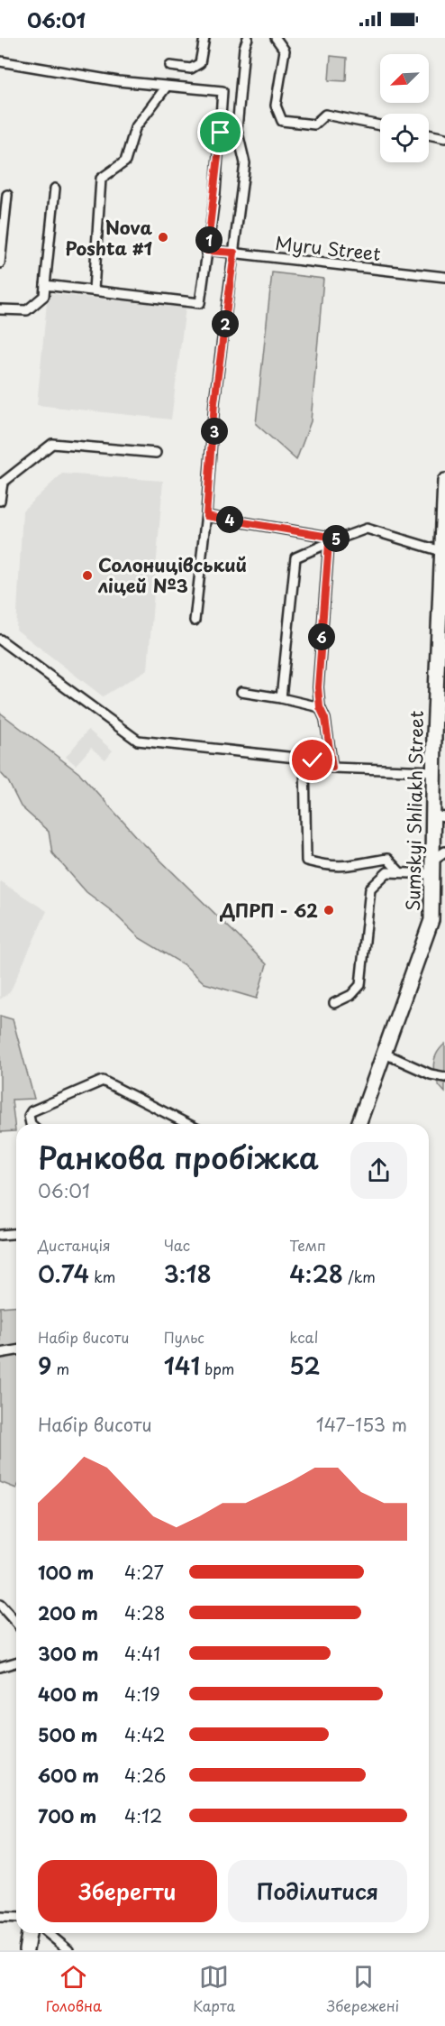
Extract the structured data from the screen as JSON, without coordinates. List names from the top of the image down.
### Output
{
  "streets": {
    "main road": ["Sumskyi Shliakh Street"],
    "street": ["Myru Street"]
  },
  "places": ["Nova Poshta #1", "Солоницівський ліцей №3", "ДПРП - 62"],
  "north": "bottom left",
  "page": {
    "status": "06:01",
    "pins": [
      "1",
      "2",
      "3",
      "4",
      "5",
      "6"
    ],
    "heading": ["Ранкова пробіжка", "06:01"],
    "stats": [
      ["Дистанція", "0.74 km"],
      ["Час", "3:18"],
      ["Темп", "4:28 /km"],
      ["Набір висоти", "9 m"],
      ["Пульс", "141 bpm"],
      ["kcal", "52"]
    ],
    "chart": ["Набір висоти", "147–153 m"],
    "list": [
      {
        "name": "100 m",
        "note": "4:27"
      },
      {
        "name": "200 m",
        "note": "4:28"
      },
      {
        "name": "300 m",
        "note": "4:41"
      },
      {
        "name": "400 m",
        "note": "4:19"
      },
      {
        "name": "500 m",
        "note": "4:42"
      },
      {
        "name": "600 m",
        "note": "4:26"
      },
      {
        "name": "700 m",
        "note": "4:12"
      }
    ],
    "buttons": ["Зберегти", "Поділитися"],
    "tabs": ["Головна", "Карта", "Збережені"]
  }
}
